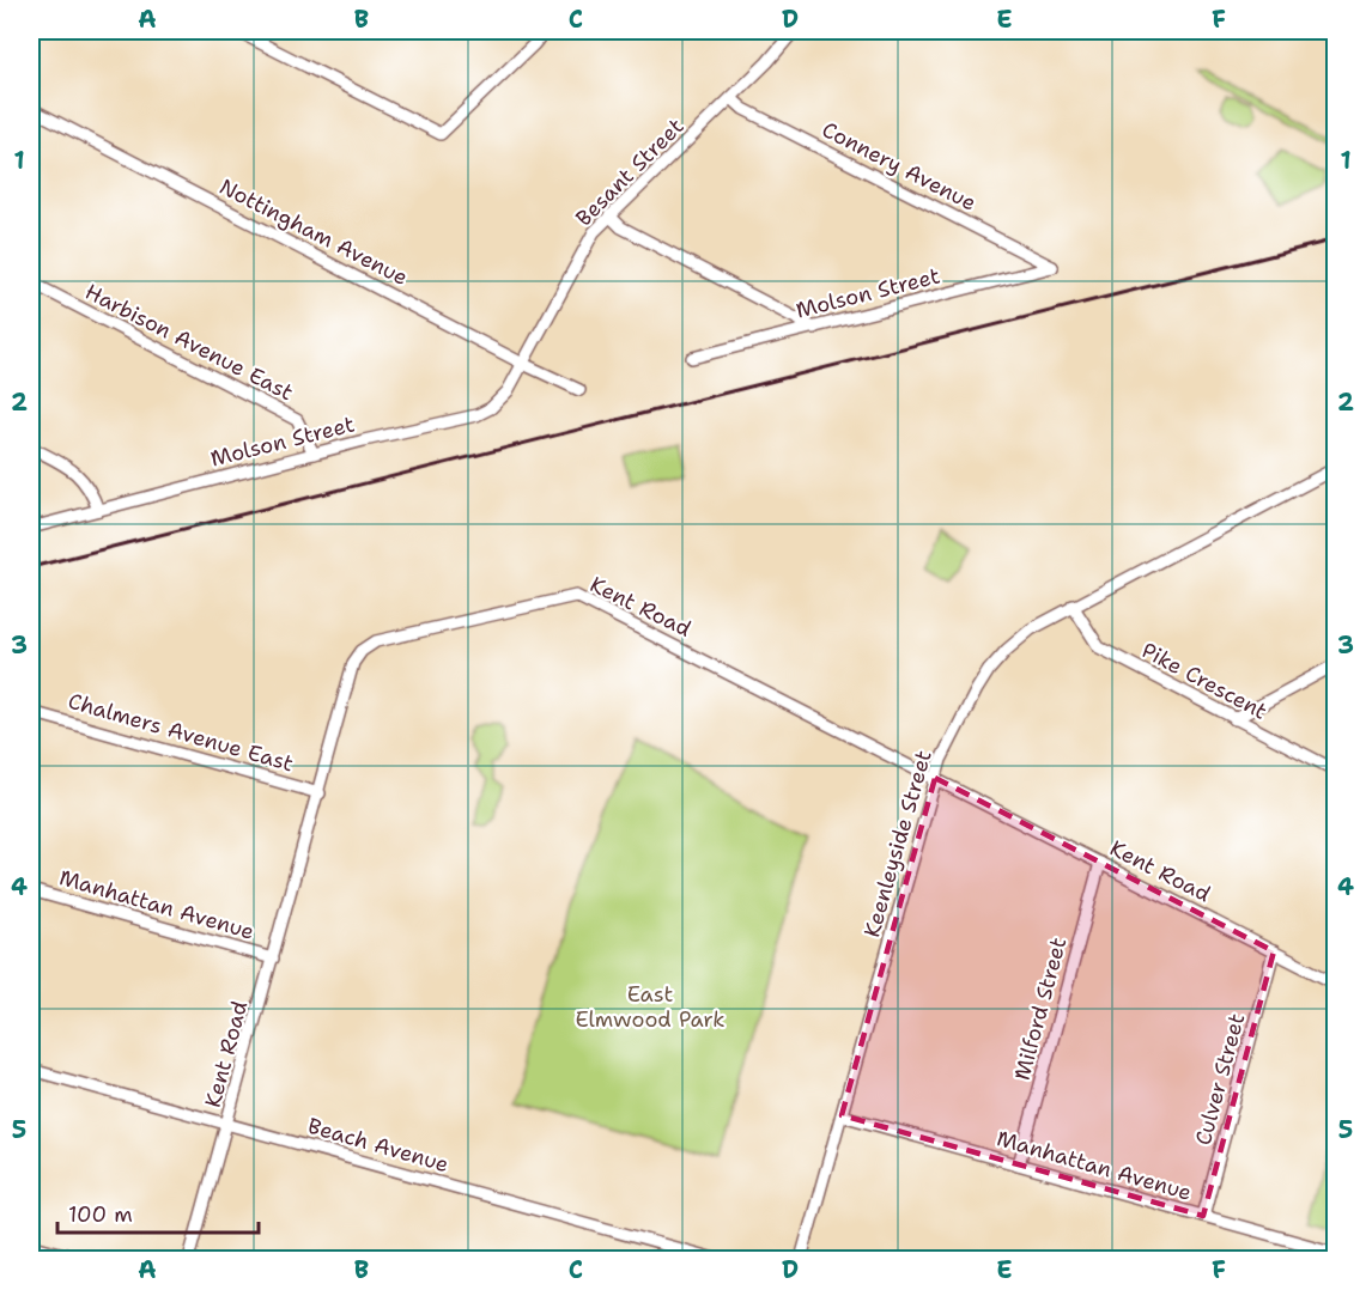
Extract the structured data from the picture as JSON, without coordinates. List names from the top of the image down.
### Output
{
  "streets": {
    "street": [
      "Connery Avenue",
      "Besant Street",
      "Nottingham Avenue",
      "Molson Street",
      "Harbison Avenue East",
      "Kent Road",
      "Pike Crescent",
      "Chalmers Avenue East",
      "Keenleyside Street",
      "Manhattan Avenue",
      "Milford Street",
      "Culver Street",
      "Beach Avenue"
    ]
  },
  "crossings": [
    ["Connery Avenue", "Besant Street"],
    ["Connery Avenue", "Molson Street"],
    ["Besant Street", "Nottingham Avenue"],
    ["Besant Street", "Molson Street"],
    ["Nottingham Avenue", "Molson Street"],
    ["Molson Street", "Harbison Avenue East"],
    ["Kent Road", "Chalmers Avenue East"],
    ["Kent Road", "Keenleyside Street"],
    ["Kent Road", "Manhattan Avenue"],
    ["Kent Road", "Milford Street"],
    ["Kent Road", "Culver Street"],
    ["Kent Road", "Beach Avenue"],
    ["Pike Crescent", "Keenleyside Street"],
    ["Keenleyside Street", "Manhattan Avenue"],
    ["Manhattan Avenue", "Milford Street"],
    ["Manhattan Avenue", "Culver Street"]
  ],
  "parks": ["East Elmwood Park"],
  "scale_bar": "100 m",
  "grid": {
    "columns": [
      "A",
      "B",
      "C",
      "D",
      "E",
      "F"
    ],
    "rows": [
      "1",
      "2",
      "3",
      "4",
      "5"
    ]
  }
}
